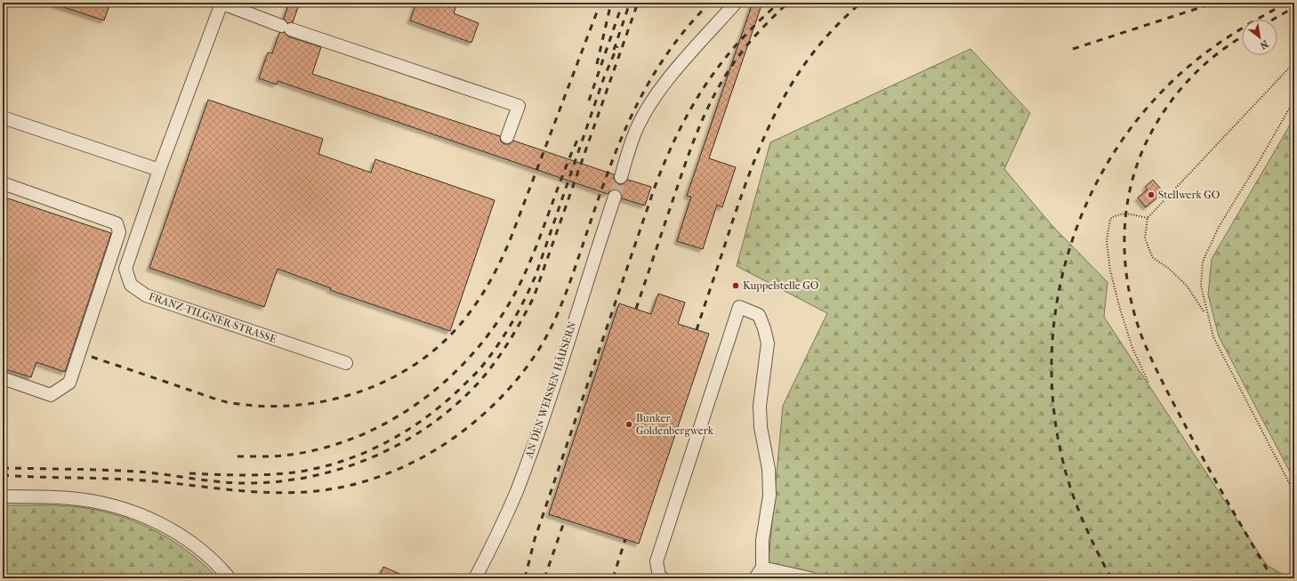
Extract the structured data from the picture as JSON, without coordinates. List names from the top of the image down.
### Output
{
  "streets": {
    "street": ["FRANZ-TILGNER-STRASSE", "AN DEN WEISSEN HÄUSERN"]
  },
  "places": ["Stellwerk GO", "Kuppelstelle GO", "Bunker Goldenbergwerk"],
  "north": "bottom right"
}
